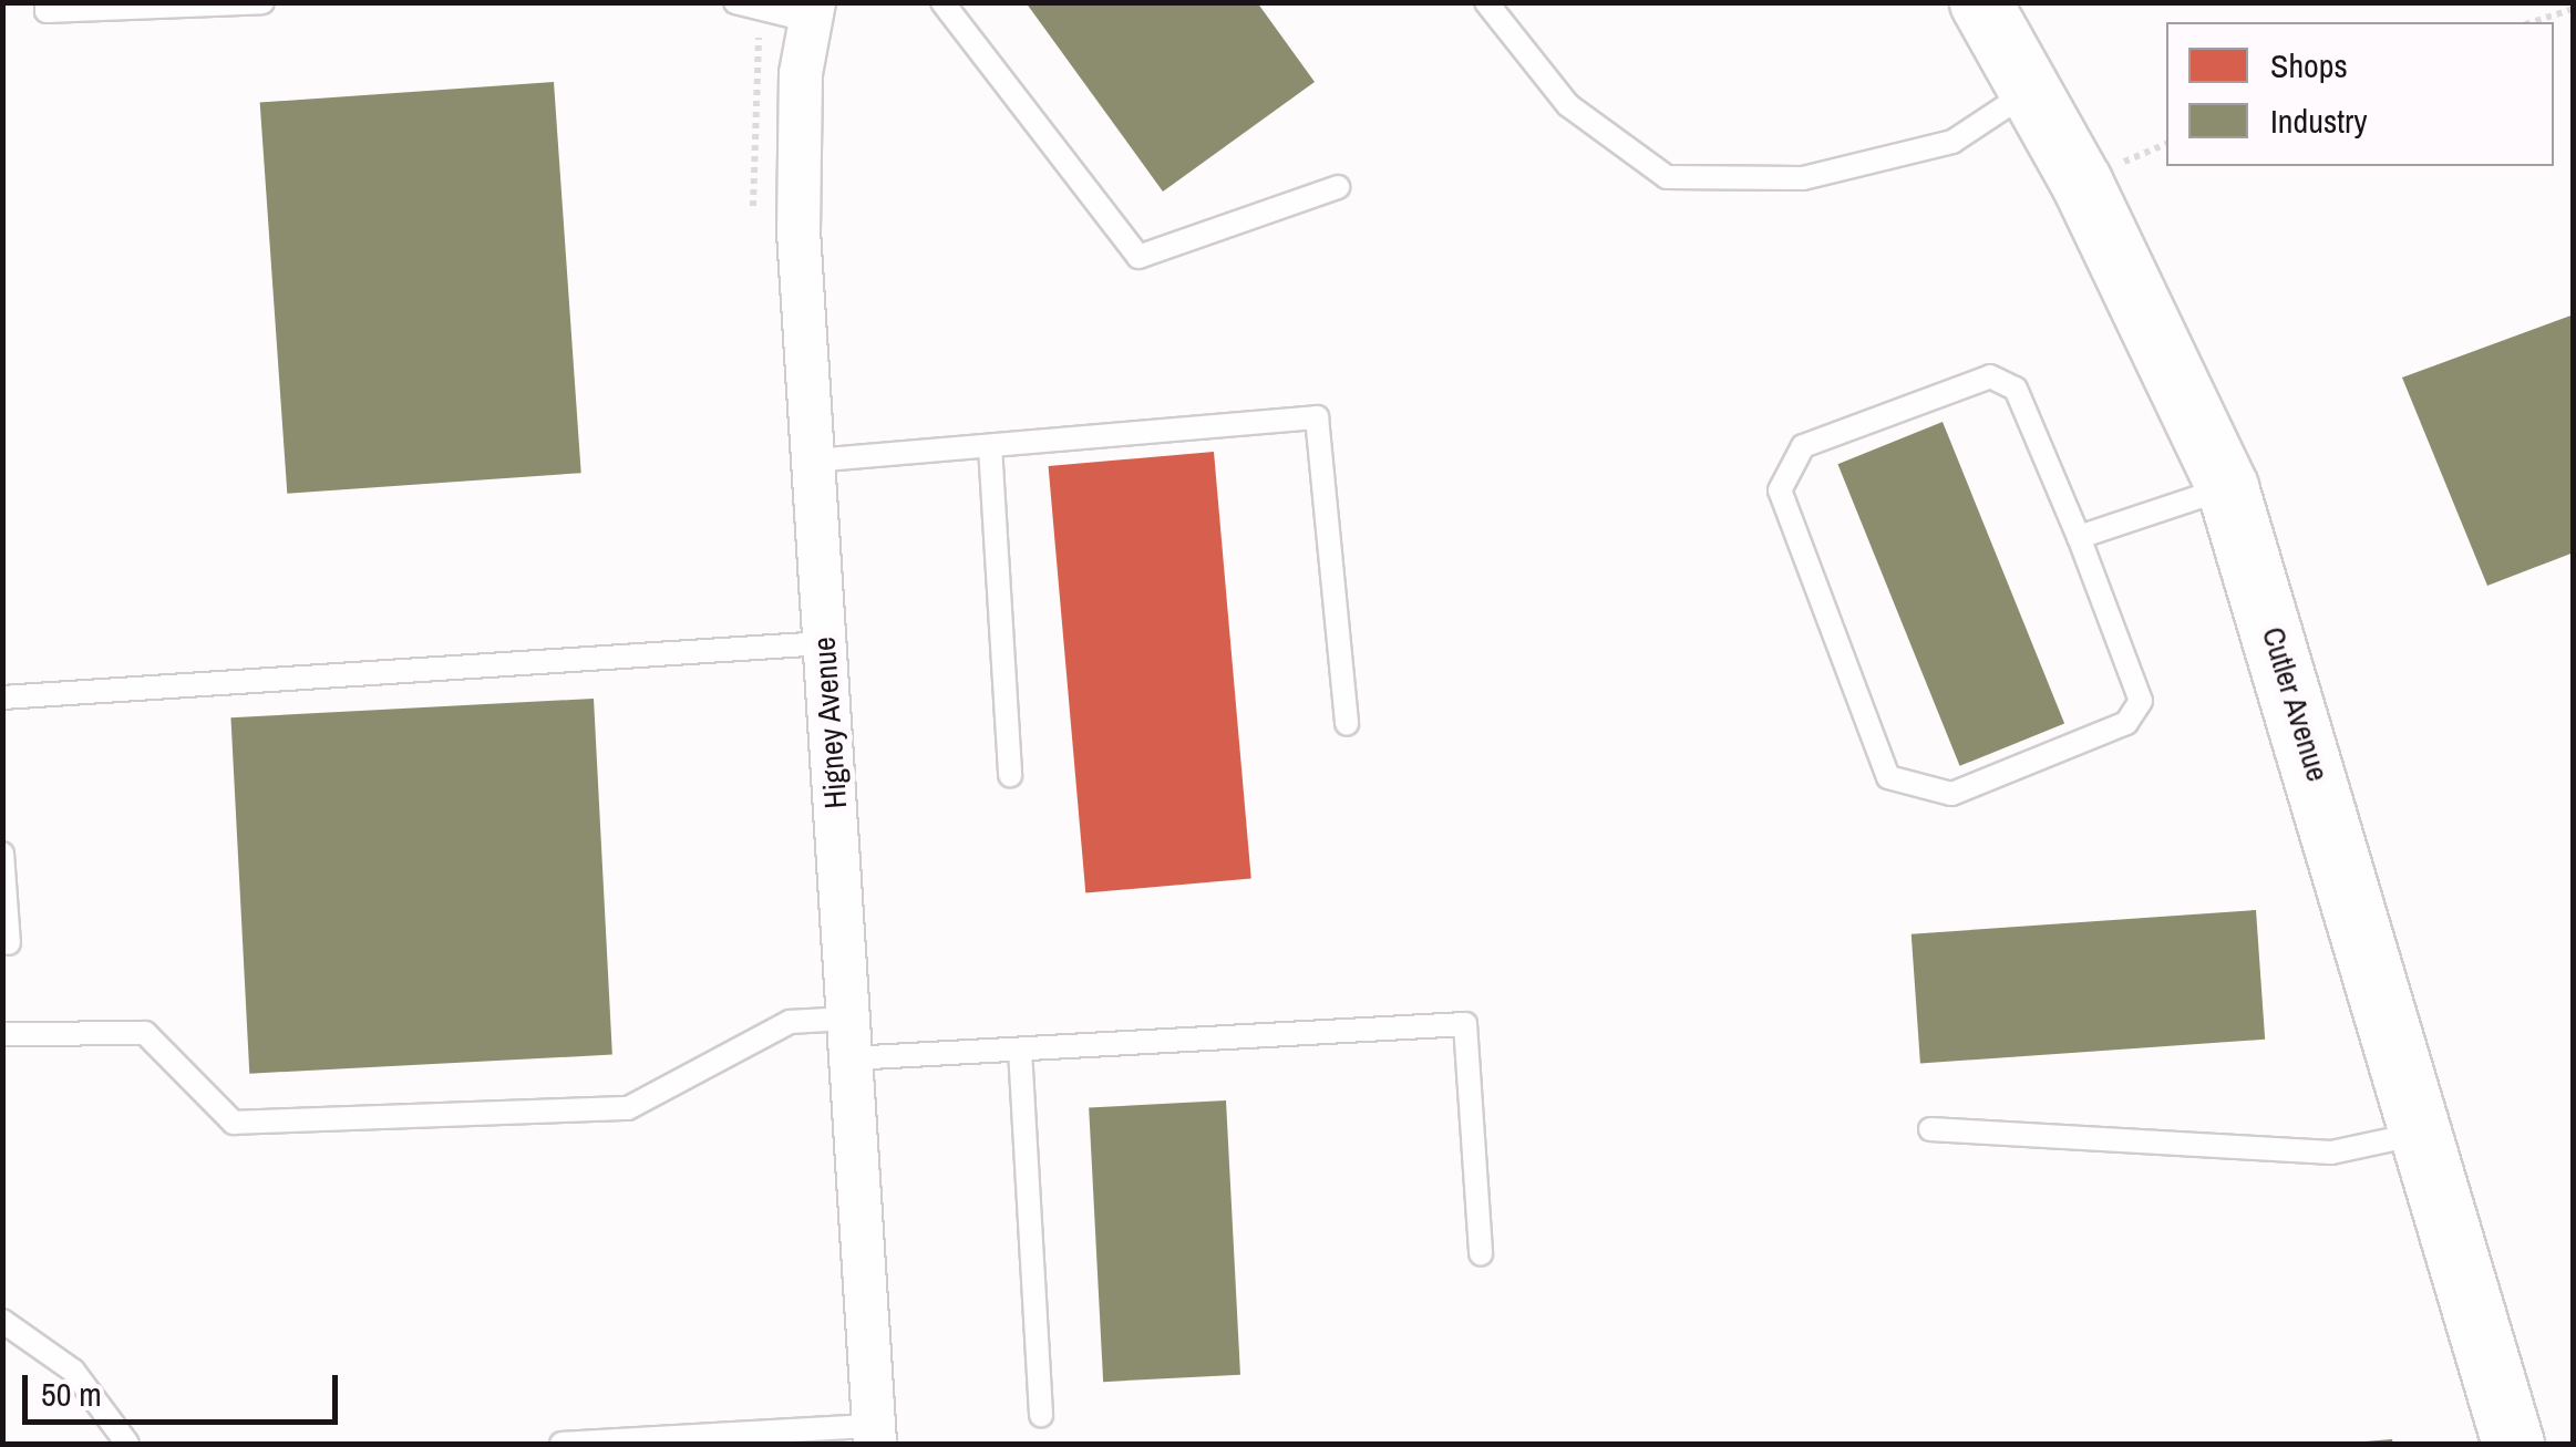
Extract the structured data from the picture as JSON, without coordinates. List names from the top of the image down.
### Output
{
  "streets": {
    "street": ["Cutler Avenue", "Higney Avenue"]
  },
  "legend": ["Shops", "Industry"],
  "scale_bar": "50 m"
}
